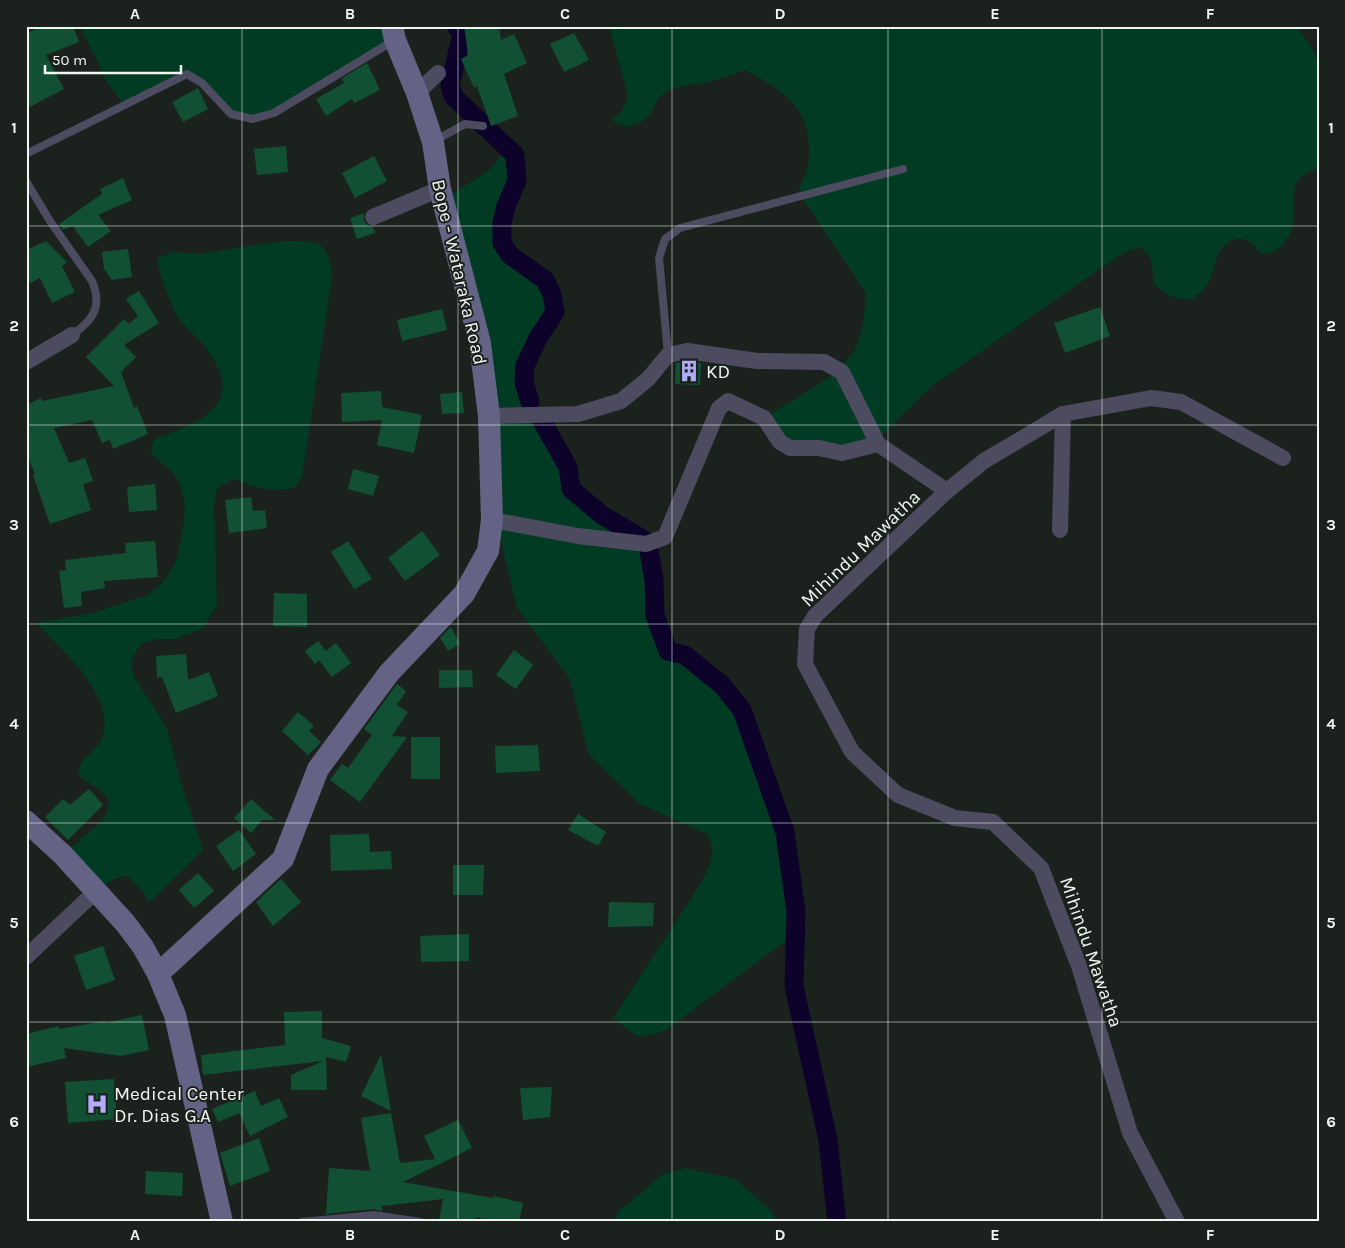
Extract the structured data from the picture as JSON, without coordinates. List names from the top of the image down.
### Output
{
  "streets": {
    "street": ["Bope - Wataraka Road", "Mihindu Mawatha"]
  },
  "places": {
    "building": ["KD"],
    "hospital": ["Medical Center Dr. Dias G.A"]
  },
  "scale_bar": "50 m",
  "grid": {
    "columns": [
      "A",
      "B",
      "C",
      "D",
      "E",
      "F"
    ],
    "rows": [
      "1",
      "2",
      "3",
      "4",
      "5",
      "6"
    ]
  }
}
